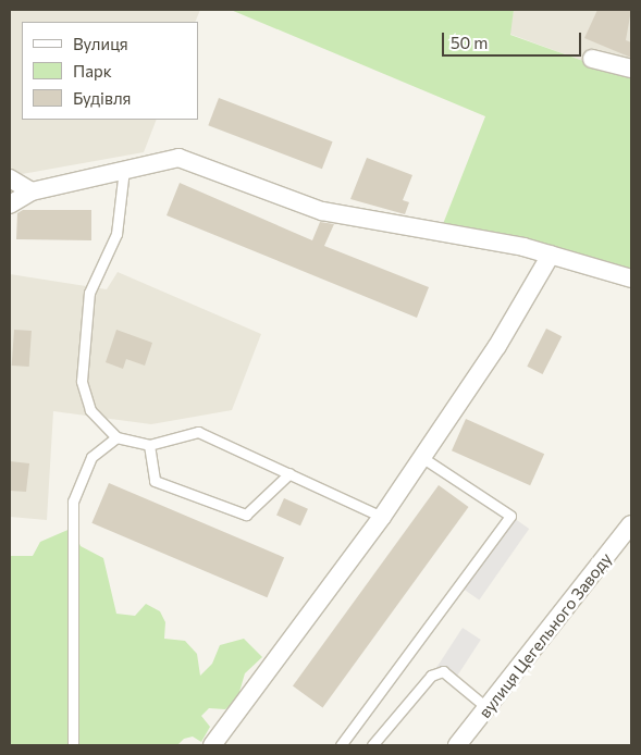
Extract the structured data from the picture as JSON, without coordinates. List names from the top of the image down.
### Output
{
  "streets": {
    "street": ["вулиця Цегельного Заводу"]
  },
  "legend": ["Вулиця", "Парк", "Будівля"],
  "scale_bar": "50 m"
}
